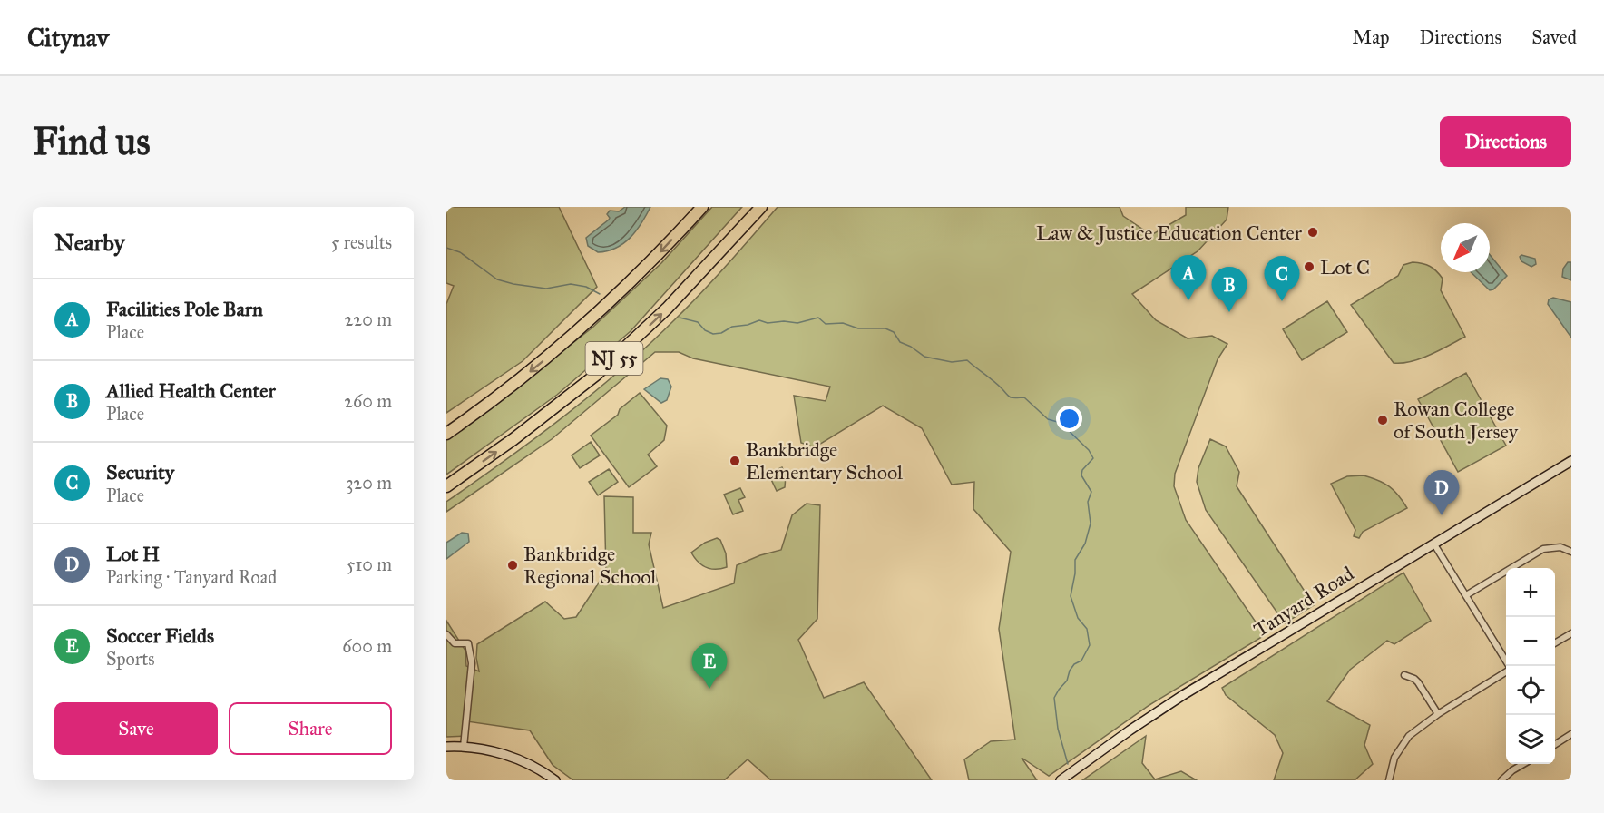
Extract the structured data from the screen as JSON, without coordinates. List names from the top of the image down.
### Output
{
  "streets": {
    "highway": ["NJ 55"],
    "street": ["Tanyard Road"]
  },
  "places": [
    "Law & Justice Education Center",
    "Lot C",
    "Rowan College of South Jersey",
    "Bankbridge Elementary School",
    "Bankbridge Regional School"
  ],
  "north": "bottom left",
  "page": {
    "header": "Citynav",
    "nav": ["Map", "Directions", "Saved"],
    "buttons": [
      "Directions",
      ["Save", "Share"]
    ],
    "title": "Find us",
    "heading": ["Nearby", "5 results"],
    "pins": [
      "A",
      "C",
      "B",
      "D",
      "E"
    ],
    "list": [
      {
        "mark": "A",
        "name": "Facilities Pole Barn",
        "note": "Place",
        "value": "220 m"
      },
      {
        "mark": "B",
        "name": "Allied Health Center",
        "note": "Place",
        "value": "260 m"
      },
      {
        "mark": "C",
        "name": "Security",
        "note": "Place",
        "value": "320 m"
      },
      {
        "mark": "D",
        "name": "Lot H",
        "note": "Parking · Tanyard Road",
        "value": "510 m"
      },
      {
        "mark": "E",
        "name": "Soccer Fields",
        "note": "Sports",
        "value": "600 m"
      }
    ],
    "map_buttons": ["+", "−"]
  }
}
